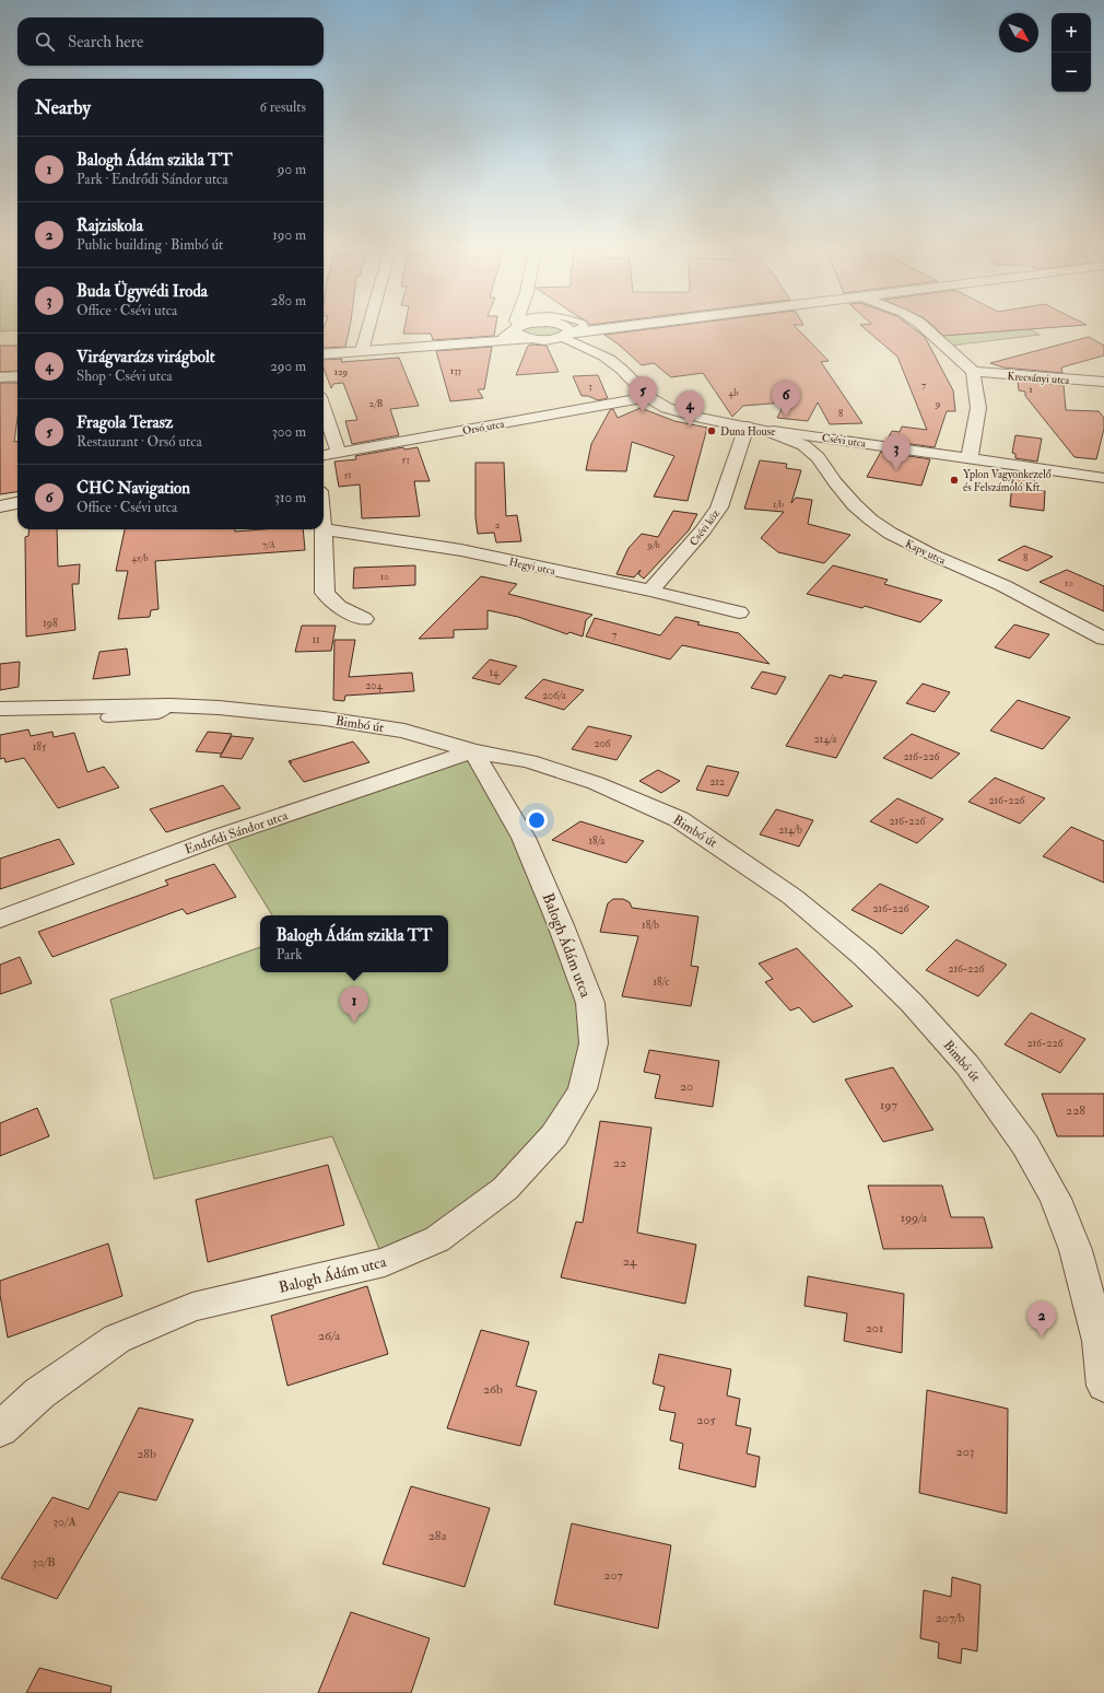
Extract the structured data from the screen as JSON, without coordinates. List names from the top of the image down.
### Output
{
  "streets": {
    "street": [
      "Krecsányi utca",
      "Orsó utca",
      "Csévi utca",
      "Csévi köz",
      "Kapy utca",
      "Hegyi utca",
      "Bimbó út",
      "Endrődi Sándor utca",
      "Balogh Ádám utca"
    ]
  },
  "crossings": [
    ["Orsó utca", "Csévi utca"],
    ["Csévi utca", "Csévi köz"],
    ["Csévi utca", "Kapy utca"],
    ["Csévi köz", "Hegyi utca"],
    ["Bimbó út", "Endrődi Sándor utca"],
    ["Bimbó út", "Balogh Ádám utca"],
    ["Endrődi Sándor utca", "Balogh Ádám utca"]
  ],
  "places": ["Duna House", "Yplon Vagyonkezelő és Felszámoló Kft."],
  "house_numbers": [
    "133",
    "129",
    "7",
    "3",
    "1",
    "4b",
    "2/B",
    "9",
    "8",
    "53",
    "51",
    "1/b",
    "2",
    "7/A",
    "9/b",
    "45/b",
    "8",
    "10",
    "10",
    "198",
    "7",
    "11",
    "14",
    "204",
    "206/a",
    "214/a",
    "206",
    "185",
    "216-226",
    "212",
    "216-226",
    "216-226",
    "214/b",
    "18/a",
    "216-226",
    "18/b",
    "216-226",
    "18/c",
    "216-226",
    "20",
    "197",
    "228",
    "22",
    "199/a",
    "24",
    "201",
    "26/a",
    "26b",
    "205",
    "203",
    "28b",
    "30/A",
    "28a",
    "30/B",
    "207",
    "207/b"
  ],
  "north": "bottom right",
  "page": {
    "map_buttons": ["+", "−"],
    "search": "Search here",
    "heading": ["Nearby", "6 results"],
    "list": [
      {
        "mark": "1",
        "name": "Balogh Ádám szikla TT",
        "note": "Park · Endrődi Sándor utca",
        "value": "90 m"
      },
      {
        "mark": "2",
        "name": "Rajziskola",
        "note": "Public building · Bimbó út",
        "value": "190 m"
      },
      {
        "mark": "3",
        "name": "Buda Ügyvédi Iroda",
        "note": "Office · Csévi utca",
        "value": "280 m"
      },
      {
        "mark": "4",
        "name": "Virágvarázs virágbolt",
        "note": "Shop · Csévi utca",
        "value": "290 m"
      },
      {
        "mark": "5",
        "name": "Fragola Terasz",
        "note": "Restaurant · Orsó utca",
        "value": "300 m"
      },
      {
        "mark": "6",
        "name": "CHC Navigation",
        "note": "Office · Csévi utca",
        "value": "310 m"
      }
    ],
    "pins": [
      "5",
      "6",
      "4",
      "3",
      "1",
      "2"
    ],
    "popup": ["Balogh Ádám szikla TT", "Park"]
  }
}
